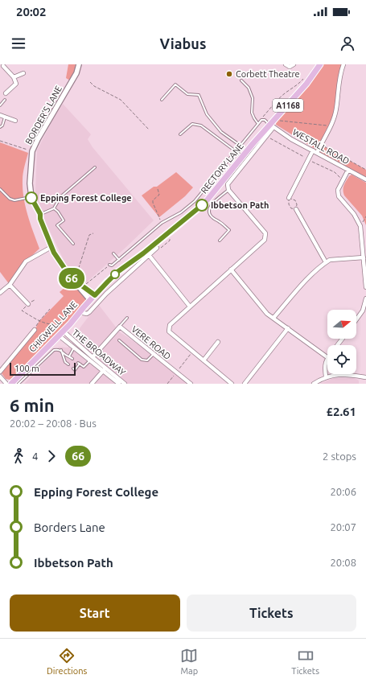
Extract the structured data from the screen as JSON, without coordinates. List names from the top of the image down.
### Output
{
  "streets": {
    "main road": ["A1168", "RECTORY LANE", "CHIGWELL LANE"],
    "street": [
      "BORDER'S LANE",
      "WESTALL ROAD",
      "VERE ROAD",
      "THE BROADWAY"
    ]
  },
  "crossings": [
    ["BORDER'S LANE", "RECTORY LANE"],
    ["BORDER'S LANE", "CHIGWELL LANE"],
    ["WESTALL ROAD", "RECTORY LANE"],
    ["RECTORY LANE", "CHIGWELL LANE"],
    ["CHIGWELL LANE", "THE BROADWAY"],
    ["VERE ROAD", "THE BROADWAY"]
  ],
  "places": ["Corbett Theatre", "Epping Forest College", "Ibbetson Path"],
  "lines": ["bus line 66"],
  "scale_bar": "100 m",
  "north": "right",
  "page": {
    "status": "20:02",
    "header": "Viabus",
    "on_map": "66",
    "scale": "100 m",
    "heading": ["6 min", "20:02 – 20:08 · Bus", "£2.61"],
    "legs": ["4", "66", "2 stops"],
    "list": [
      {
        "name": "Epping Forest College",
        "value": "20:06"
      },
      {
        "name": "Borders Lane",
        "value": "20:07"
      },
      {
        "name": "Ibbetson Path",
        "value": "20:08"
      }
    ],
    "buttons": ["Start", "Tickets"],
    "tabs": ["Directions", "Map", "Tickets"]
  }
}
